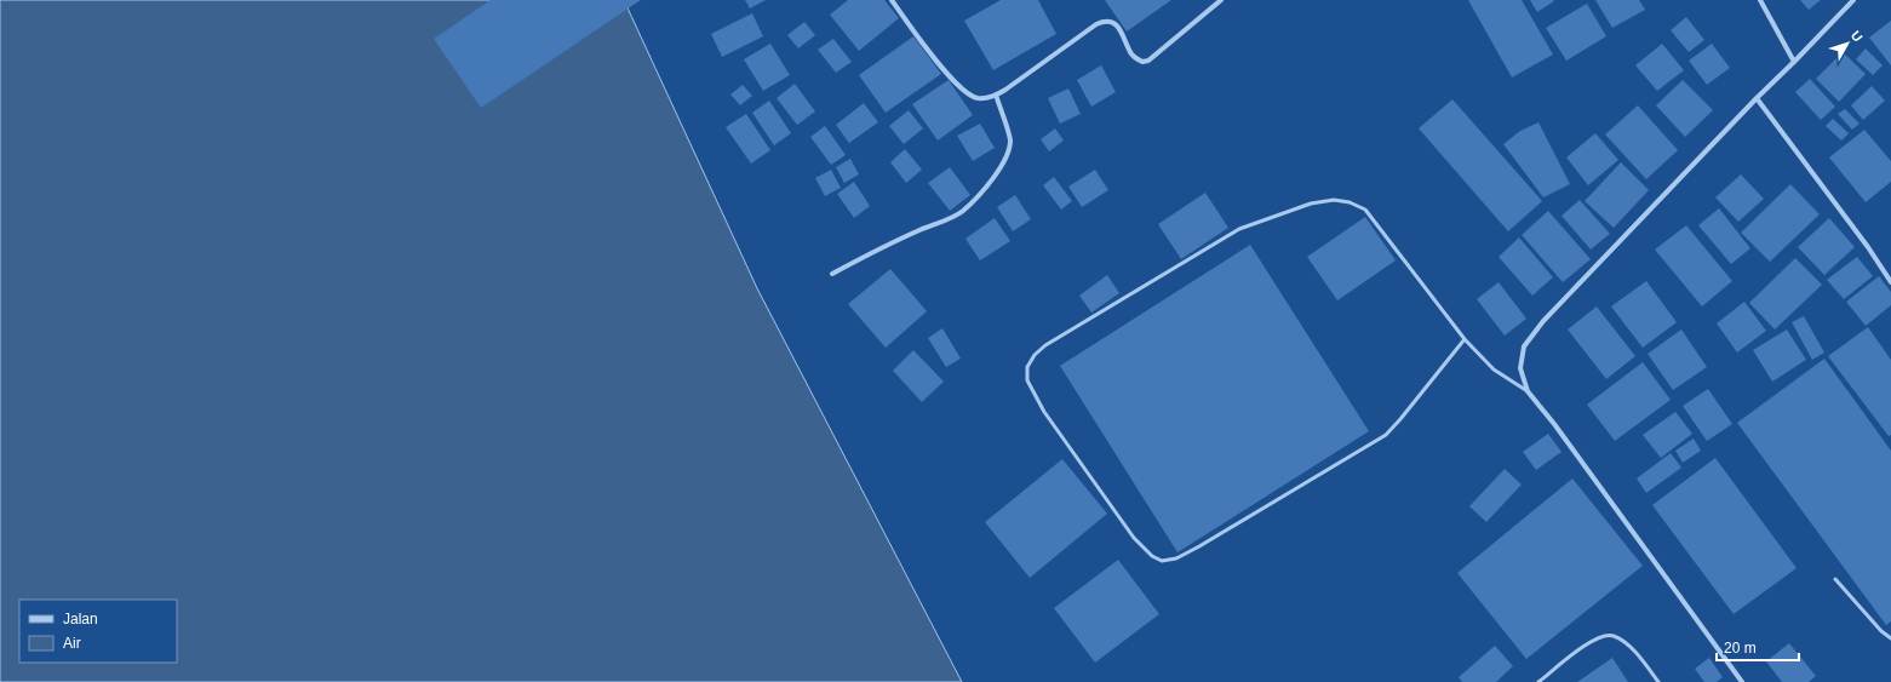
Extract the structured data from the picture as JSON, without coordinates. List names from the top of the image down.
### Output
{
  "legend": ["Jalan", "Air"],
  "scale_bar": "20 m",
  "north": "top right"
}
